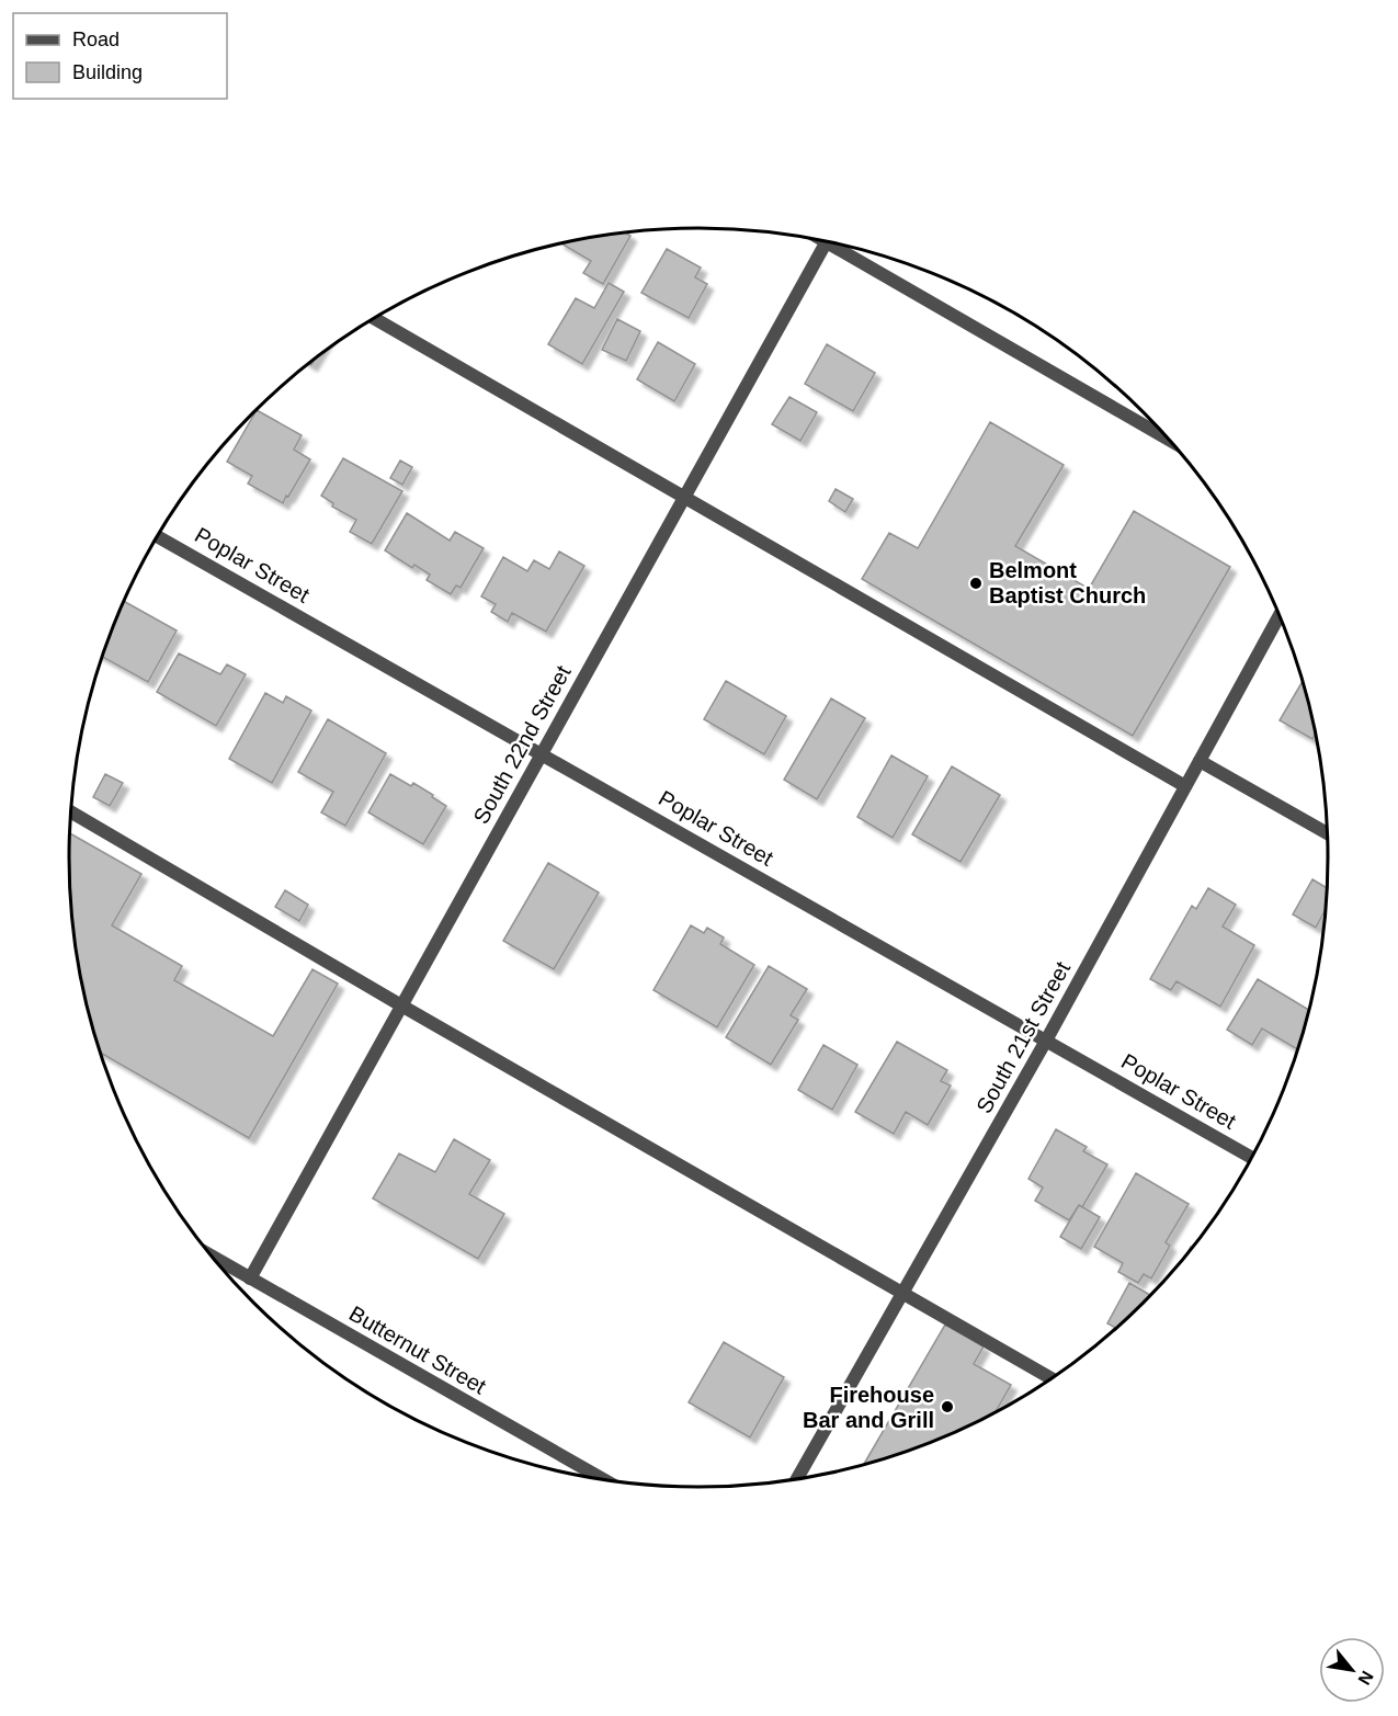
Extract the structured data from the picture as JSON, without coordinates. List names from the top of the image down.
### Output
{
  "streets": {
    "street": [
      "Poplar Street",
      "South 22nd Street",
      "South 21st Street",
      "Butternut Street"
    ]
  },
  "crossings": [
    ["Poplar Street", "South 22nd Street"],
    ["Poplar Street", "South 21st Street"],
    ["South 22nd Street", "Butternut Street"]
  ],
  "places": ["Belmont Baptist Church", "Firehouse Bar and Grill"],
  "legend": ["Road", "Building"],
  "north": "bottom right"
}
